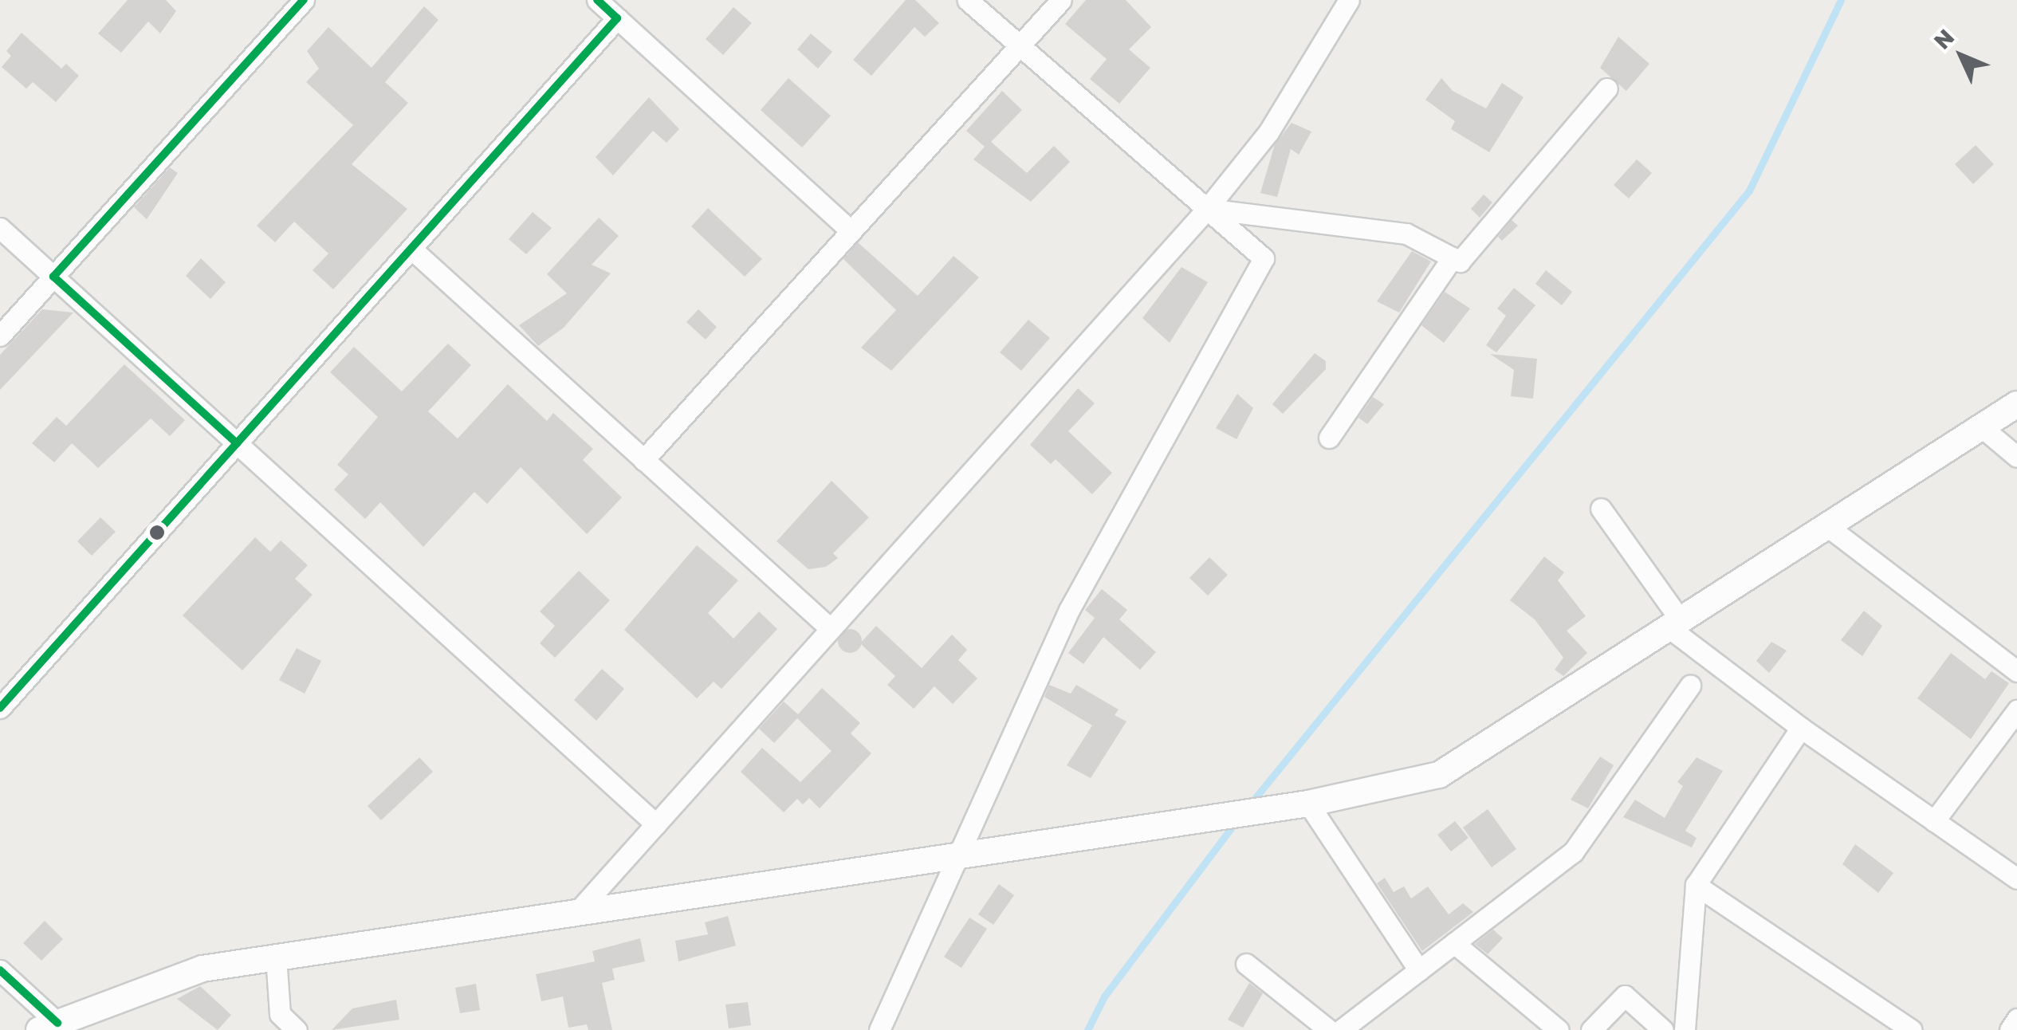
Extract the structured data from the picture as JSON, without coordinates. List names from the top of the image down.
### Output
{
  "north": "top left"
}
